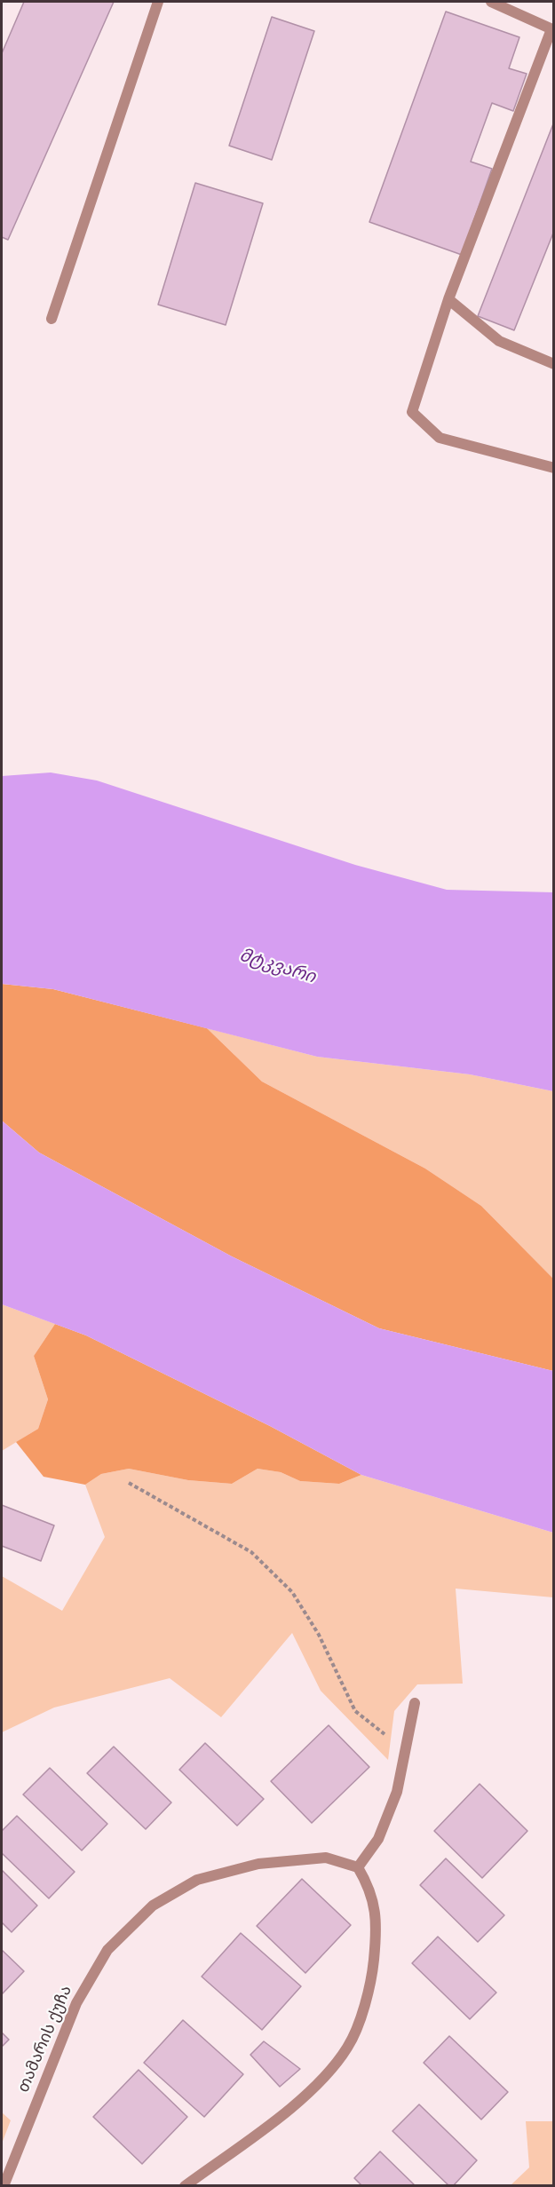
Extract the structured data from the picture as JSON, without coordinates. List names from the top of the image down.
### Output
{
  "streets": {
    "street": ["თამარის ქუჩა"]
  },
  "water": ["მტკვარი"]
}
